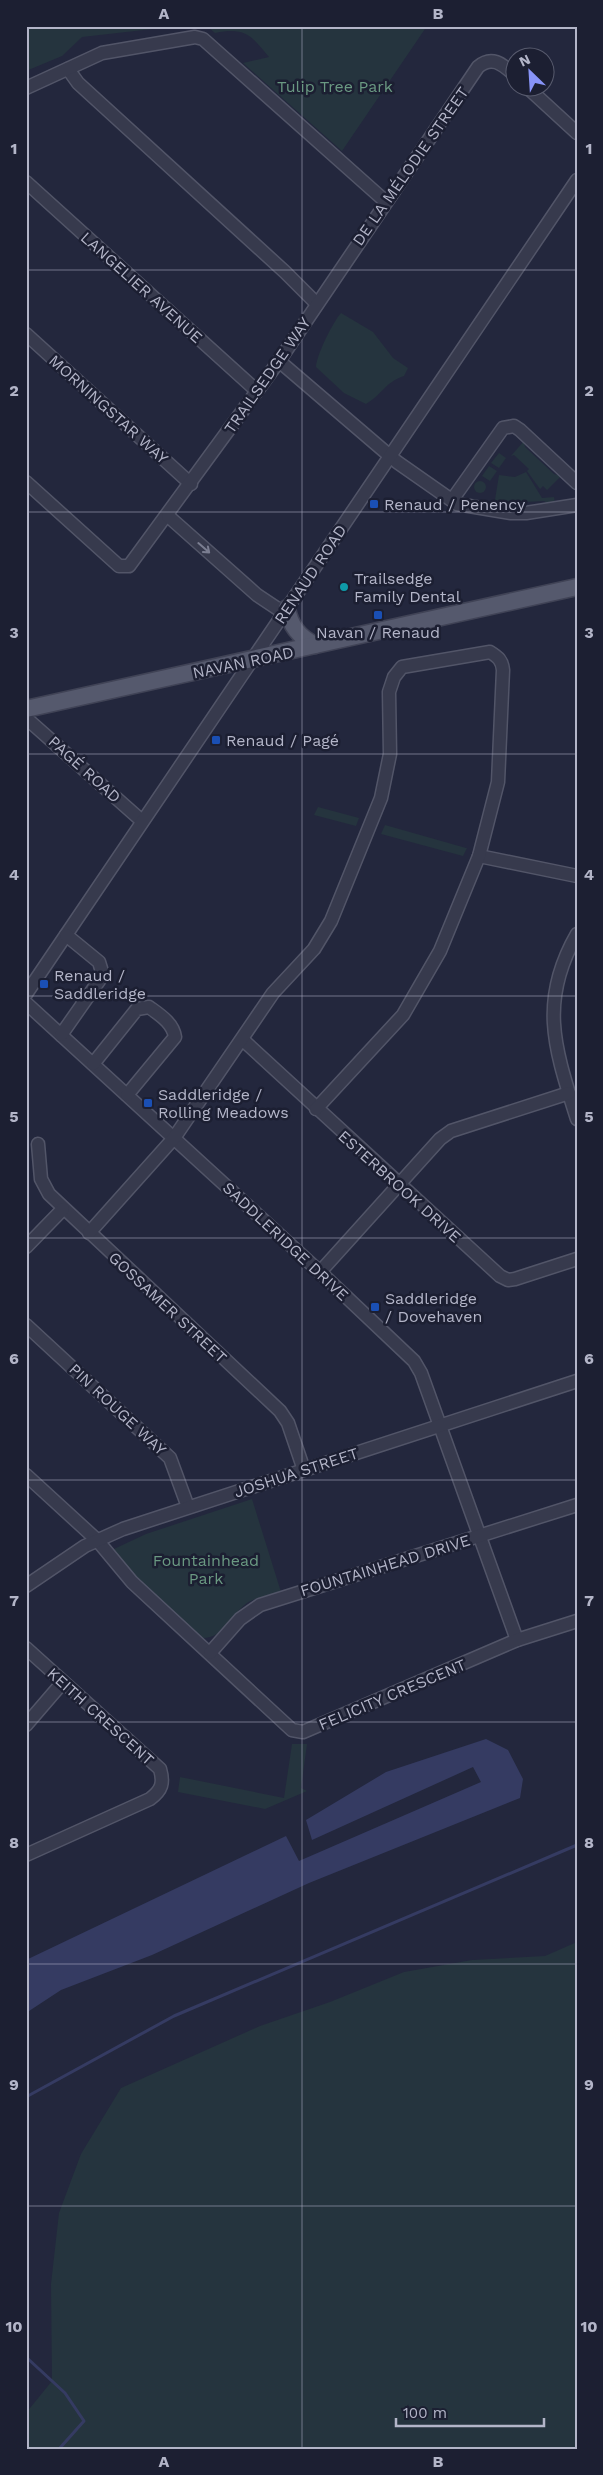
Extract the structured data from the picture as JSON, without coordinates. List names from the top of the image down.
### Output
{
  "streets": {
    "main road": ["NAVAN ROAD"],
    "street": [
      "DE LA MÉLODIE STREET",
      "LANGELIER AVENUE",
      "TRAILSEDGE WAY",
      "MORNINGSTAR WAY",
      "RENAUD ROAD",
      "PAGÉ ROAD",
      "ESTERBROOK DRIVE",
      "SADDLERIDGE DRIVE",
      "GOSSAMER STREET",
      "PIN ROUGE WAY",
      "JOSHUA STREET",
      "FOUNTAINHEAD DRIVE",
      "FELICITY CRESCENT",
      "KEITH CRESCENT"
    ]
  },
  "crossings": [
    ["DE LA MÉLODIE STREET", "TRAILSEDGE WAY"],
    ["LANGELIER AVENUE", "TRAILSEDGE WAY"],
    ["TRAILSEDGE WAY", "MORNINGSTAR WAY"],
    ["RENAUD ROAD", "NAVAN ROAD"],
    ["RENAUD ROAD", "PAGÉ ROAD"],
    ["SADDLERIDGE DRIVE", "JOSHUA STREET"],
    ["SADDLERIDGE DRIVE", "FOUNTAINHEAD DRIVE"],
    ["SADDLERIDGE DRIVE", "FELICITY CRESCENT"],
    ["GOSSAMER STREET", "JOSHUA STREET"],
    ["PIN ROUGE WAY", "JOSHUA STREET"],
    ["JOSHUA STREET", "FELICITY CRESCENT"],
    ["FOUNTAINHEAD DRIVE", "FELICITY CRESCENT"]
  ],
  "parks": ["Tulip Tree Park", "Fountainhead Park"],
  "places": {
    "transit": [
      "Renaud / Penency",
      "Navan / Renaud",
      "Renaud / Pagé",
      "Renaud / Saddleridge",
      "Saddleridge / Rolling Meadows",
      "Saddleridge / Dovehaven"
    ],
    "other": ["Trailsedge Family Dental"]
  },
  "scale_bar": "100 m",
  "north": "top left",
  "grid": {
    "columns": ["A", "B"],
    "rows": [
      "1",
      "2",
      "3",
      "4",
      "5",
      "6",
      "7",
      "8",
      "9",
      "10"
    ]
  }
}
